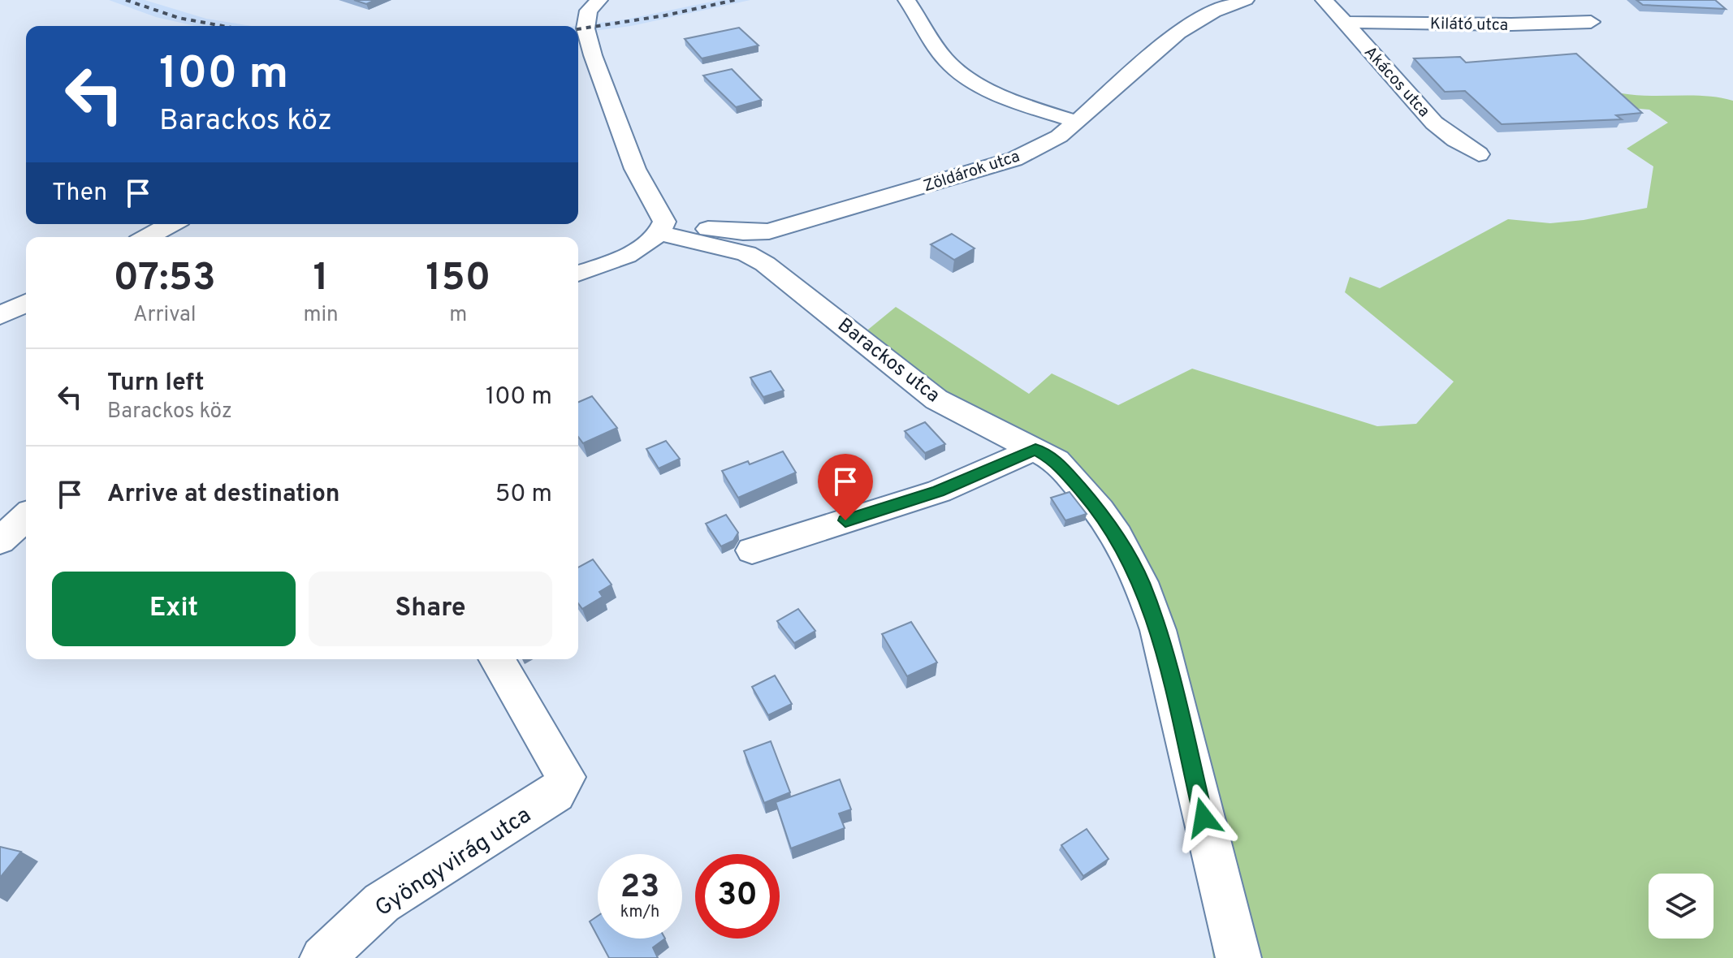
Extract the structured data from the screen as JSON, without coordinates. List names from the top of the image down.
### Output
{
  "streets": {
    "street": [
      "Kilátó utca",
      "Akácos utca",
      "Zöldárok utca",
      "Barackos utca",
      "Gyöngyvirág utca"
    ]
  },
  "crossings": [
    ["Kilátó utca", "Akácos utca"],
    ["Zöldárok utca", "Barackos utca"]
  ],
  "page": {
    "turn": ["100 m", "Barackos köz"],
    "then": "Then",
    "eta": [
      "07:53",
      "Arrival",
      "1",
      "min",
      "150",
      "m"
    ],
    "list": [
      {
        "name": "Turn left",
        "note": "Barackos köz",
        "value": "100 m"
      },
      {
        "name": "Arrive at destination",
        "value": "50 m"
      }
    ],
    "buttons": ["Exit", "Share"],
    "speed": "23 km/h",
    "limit": "30"
  }
}
